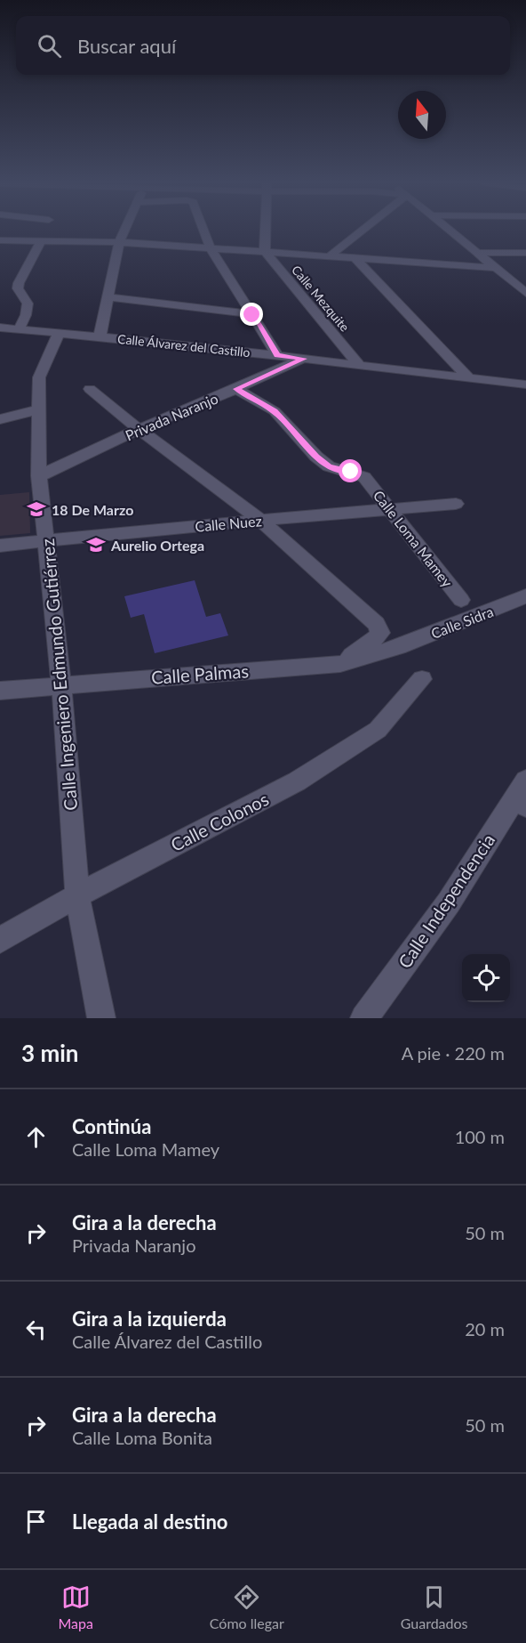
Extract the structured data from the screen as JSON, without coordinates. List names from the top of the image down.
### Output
{
  "streets": {
    "street": [
      "Calle Mezquite",
      "Calle Álvarez del Castillo",
      "Privada Naranjo",
      "Calle Nuez",
      "Calle Loma Mamey",
      "Calle Sidra",
      "Calle Palmas",
      "Calle Ingeniero Edmundo Gutiérrez",
      "Calle Colonos",
      "Calle Independencia"
    ]
  },
  "crossings": [
    ["Calle Mezquite", "Calle Álvarez del Castillo"],
    ["Calle Álvarez del Castillo", "Privada Naranjo"],
    ["Calle Álvarez del Castillo", "Calle Ingeniero Edmundo Gutiérrez"],
    ["Privada Naranjo", "Calle Loma Mamey"],
    ["Privada Naranjo", "Calle Ingeniero Edmundo Gutiérrez"],
    ["Calle Nuez", "Calle Loma Mamey"],
    ["Calle Nuez", "Calle Ingeniero Edmundo Gutiérrez"],
    ["Calle Sidra", "Calle Palmas"],
    ["Calle Palmas", "Calle Ingeniero Edmundo Gutiérrez"],
    ["Calle Ingeniero Edmundo Gutiérrez", "Calle Colonos"]
  ],
  "places": {
    "school or university": ["18 De Marzo", "Aurelio Ortega"]
  },
  "north": "top",
  "page": {
    "search": "Buscar aquí",
    "heading": ["3 min", "A pie · 220 m"],
    "list": [
      ["Continúa", "Calle Loma Mamey", "100 m"],
      ["Gira a la derecha", "Privada Naranjo", "50 m"],
      ["Gira a la izquierda", "Calle Álvarez del Castillo", "20 m"],
      ["Gira a la derecha", "Calle Loma Bonita", "50 m"],
      "Llegada al destino"
    ],
    "nav": ["Mapa", "Cómo llegar", "Guardados"]
  }
}
